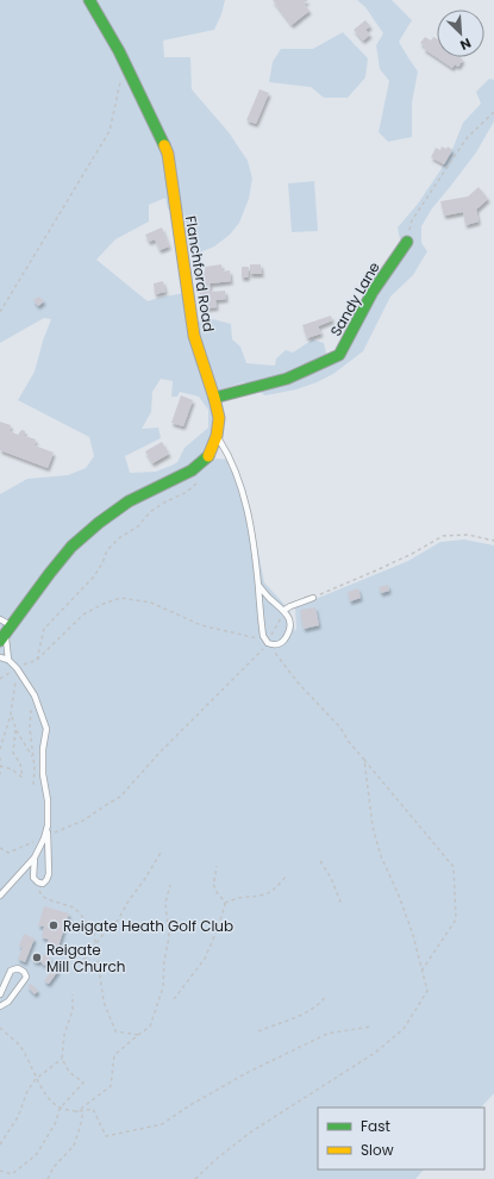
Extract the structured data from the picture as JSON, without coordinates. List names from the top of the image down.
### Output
{
  "streets": {
    "street": ["Flanchford Road", "Sandy Lane"]
  },
  "crossings": [
    ["Flanchford Road", "Sandy Lane"]
  ],
  "places": ["Reigate Heath Golf Club", "Reigate Mill Church"],
  "legend": ["Fast", "Slow"],
  "north": "bottom right"
}
